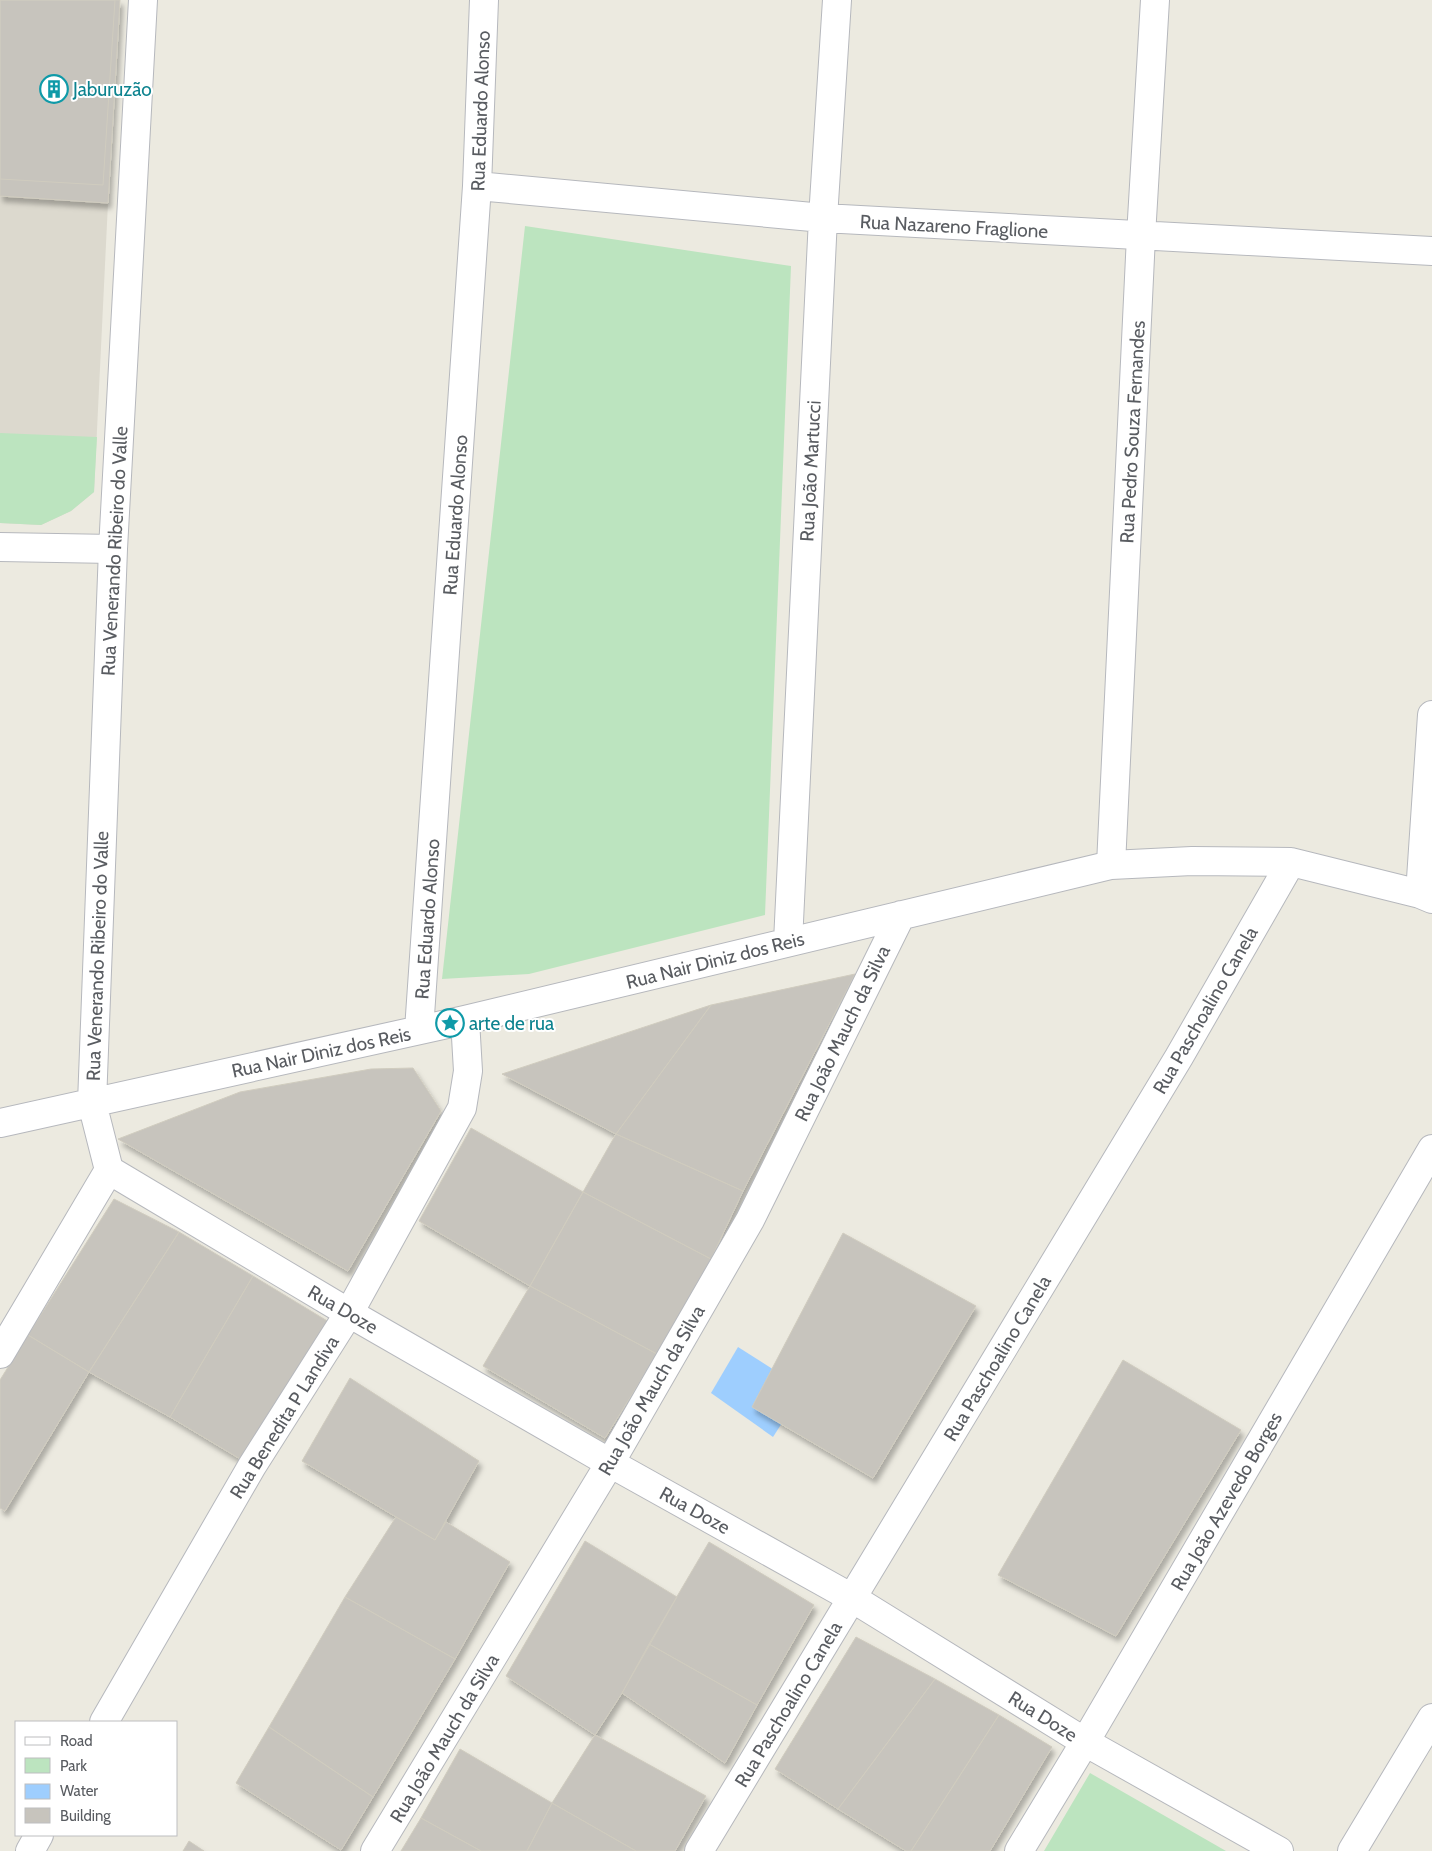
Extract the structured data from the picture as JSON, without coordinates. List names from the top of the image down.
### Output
{
  "streets": {
    "street": [
      "Rua Eduardo Alonso",
      "Rua Nazareno Fraglione",
      "Rua Pedro Souza Fernandes",
      "Rua João Martucci",
      "Rua Venerando Ribeiro do Valle",
      "Rua Nair Diniz dos Reis",
      "Rua Paschoalino Canela",
      "Rua João Mauch da Silva",
      "Rua Doze",
      "Rua Benedita P Landiva",
      "Rua João Azevedo Borges"
    ]
  },
  "crossings": [
    ["Rua Eduardo Alonso", "Rua Nazareno Fraglione"],
    ["Rua Eduardo Alonso", "Rua Nair Diniz dos Reis"],
    ["Rua Nazareno Fraglione", "Rua Pedro Souza Fernandes"],
    ["Rua Nazareno Fraglione", "Rua João Martucci"],
    ["Rua Pedro Souza Fernandes", "Rua Nair Diniz dos Reis"],
    ["Rua João Martucci", "Rua Nair Diniz dos Reis"],
    ["Rua Venerando Ribeiro do Valle", "Rua Nair Diniz dos Reis"],
    ["Rua Venerando Ribeiro do Valle", "Rua Doze"],
    ["Rua Nair Diniz dos Reis", "Rua Paschoalino Canela"],
    ["Rua Nair Diniz dos Reis", "Rua João Mauch da Silva"],
    ["Rua Nair Diniz dos Reis", "Rua Benedita P Landiva"],
    ["Rua Paschoalino Canela", "Rua Doze"],
    ["Rua João Mauch da Silva", "Rua Doze"],
    ["Rua Doze", "Rua Benedita P Landiva"],
    ["Rua Doze", "Rua João Azevedo Borges"]
  ],
  "places": {
    "building": ["Jaburuzão"],
    "place": ["arte de rua"]
  },
  "legend": [
    "Road",
    "Park",
    "Water",
    "Building"
  ]
}
